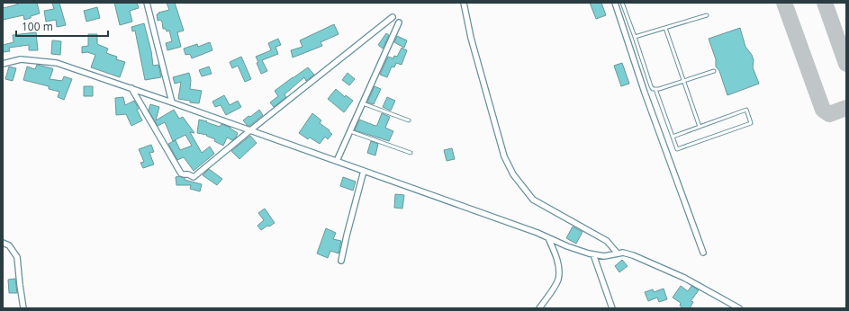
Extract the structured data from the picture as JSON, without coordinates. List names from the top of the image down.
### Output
{
  "scale_bar": "100 m"
}
